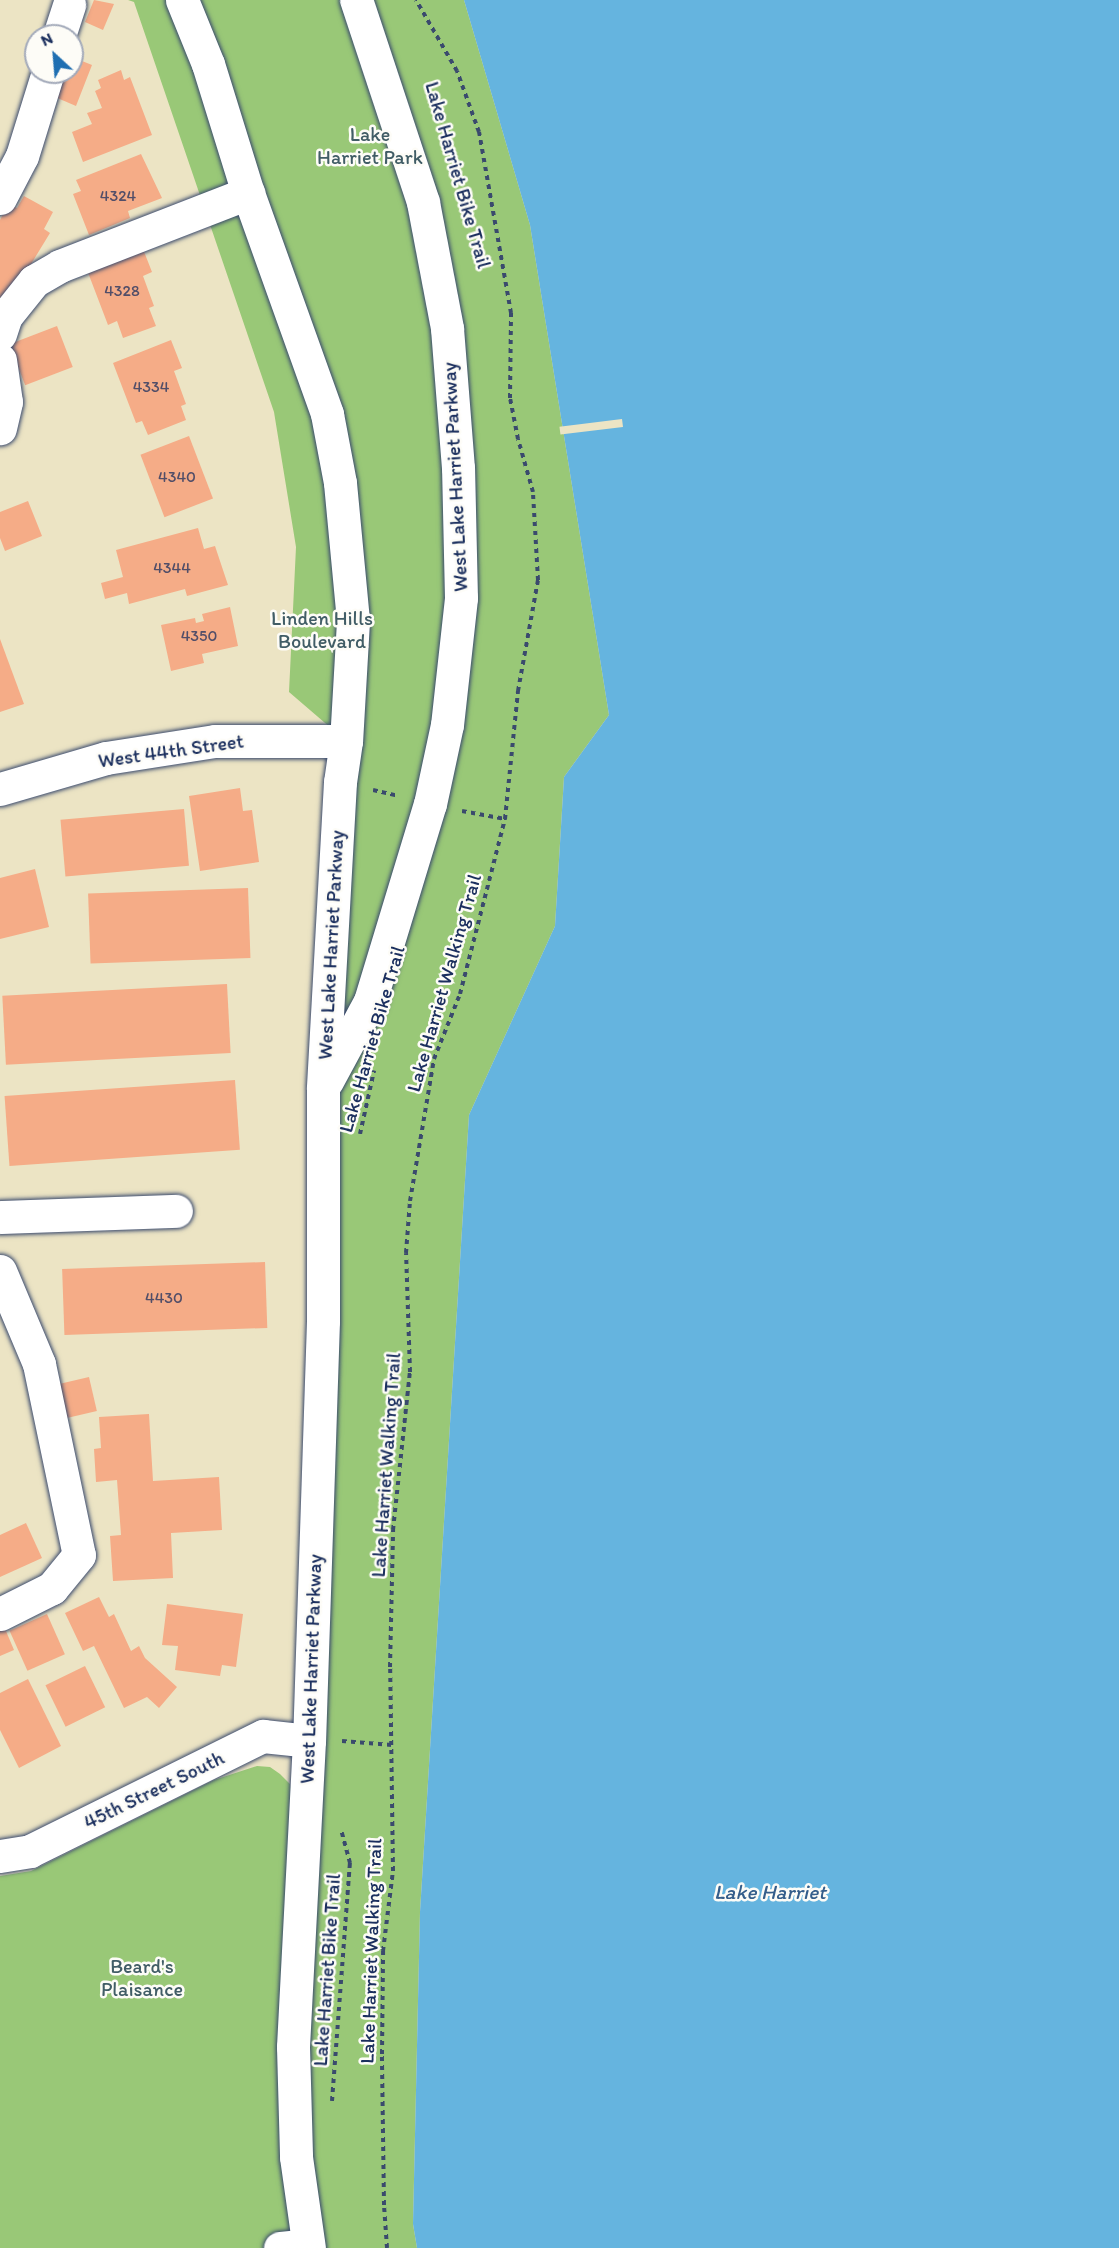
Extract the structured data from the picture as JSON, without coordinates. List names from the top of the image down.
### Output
{
  "streets": {
    "street": ["West Lake Harriet Parkway", "West 44th Street", "45th Street South"],
    "path": ["Lake Harriet Bike Trail", "Lake Harriet Walking Trail"]
  },
  "crossings": [
    ["West Lake Harriet Parkway", "West 44th Street"],
    ["West Lake Harriet Parkway", "45th Street South"]
  ],
  "water": ["Lake Harriet"],
  "parks": ["Lake Harriet Park", "Linden Hills Boulevard", "Beard's Plaisance"],
  "house_numbers": [
    "4324",
    "4328",
    "4334",
    "4340",
    "4344",
    "4350",
    "4430"
  ],
  "north": "top left"
}
